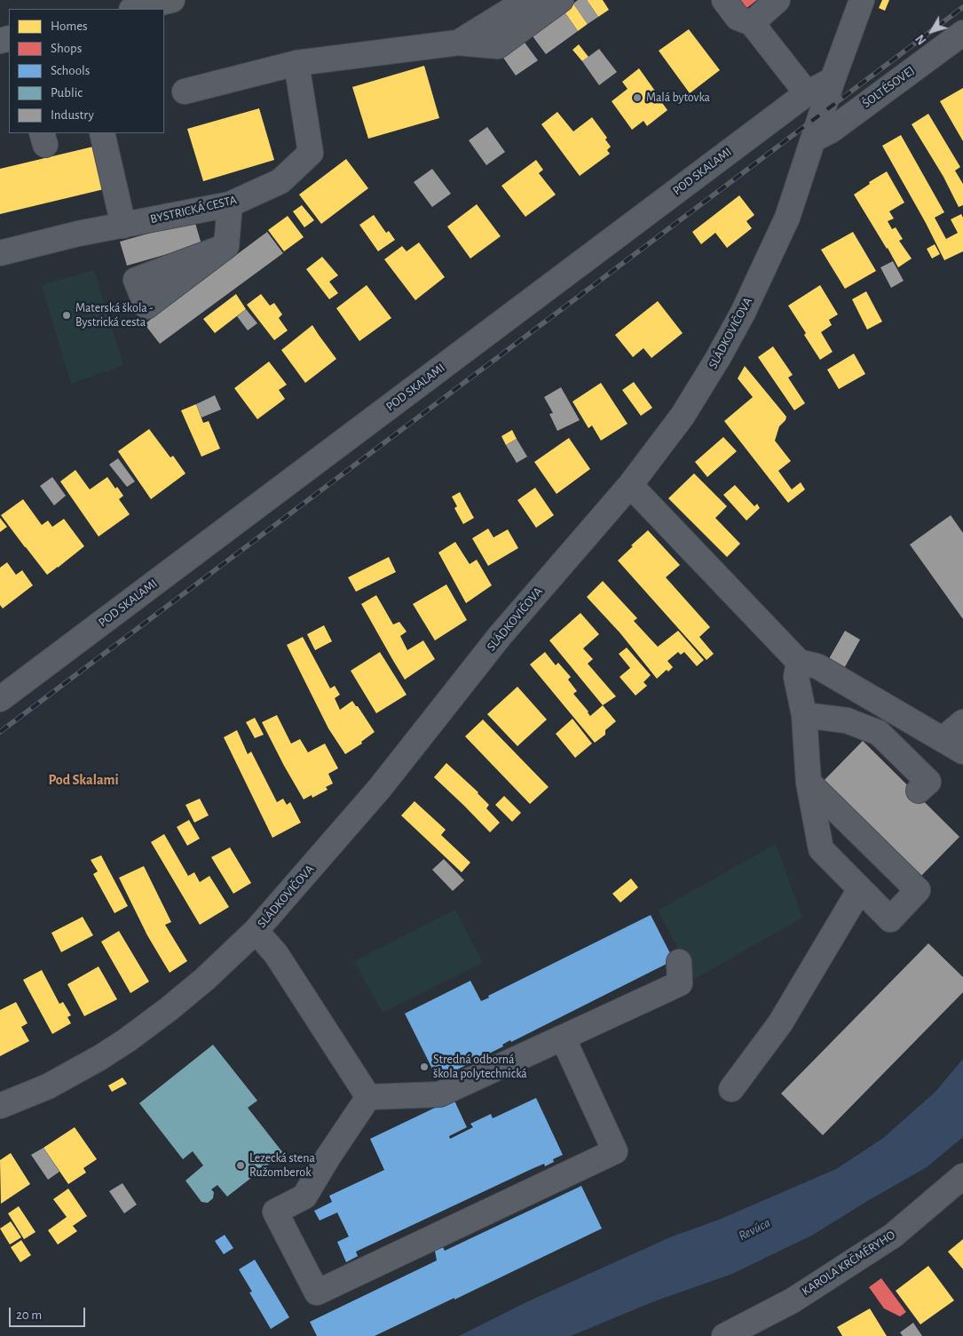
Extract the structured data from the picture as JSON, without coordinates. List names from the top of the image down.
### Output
{
  "streets": {
    "street": [
      "ŠOLTÉSOVEJ",
      "POD SKALAMI",
      "BYSTRICKÁ CESTA",
      "SLÁDKOVIČOVA",
      "KAROLA KRČMÉRYHO"
    ]
  },
  "crossings": [
    ["ŠOLTÉSOVEJ", "SLÁDKOVIČOVA"],
    ["POD SKALAMI", "SLÁDKOVIČOVA"]
  ],
  "districts": ["Pod Skalami"],
  "water": ["Revúca"],
  "places": [
    "Malá bytovka",
    "Materská škola - Bystrická cesta",
    "Stredná odborná škola polytechnická",
    "Lezecká stena Ružomberok"
  ],
  "legend": [
    "Homes",
    "Shops",
    "Schools",
    "Public",
    "Industry"
  ],
  "scale_bar": "20 m",
  "north": "bottom left"
}
